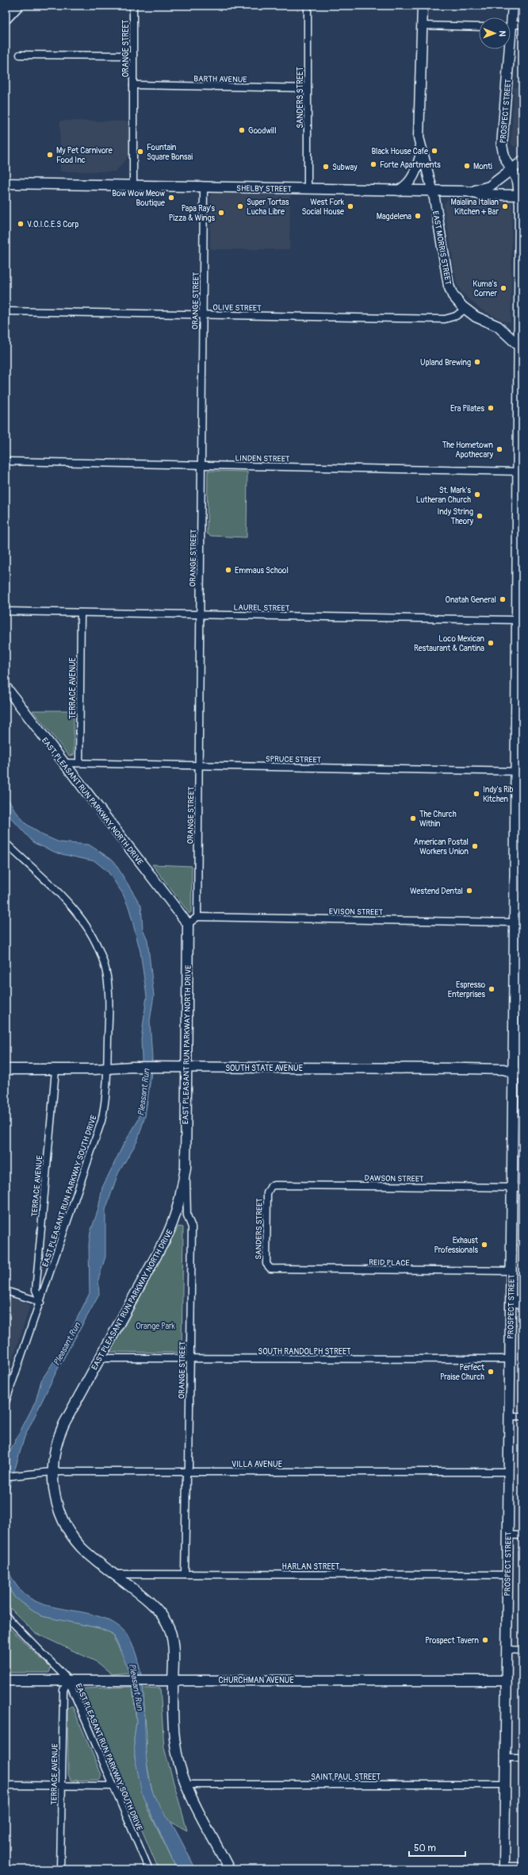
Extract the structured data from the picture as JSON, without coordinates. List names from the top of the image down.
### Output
{
  "streets": {
    "main road": [
      "PROSPECT STREET",
      "SHELBY STREET",
      "EAST MORRIS STREET",
      "EAST PLEASANT RUN PARKWAY NORTH DRIVE",
      "SOUTH STATE AVENUE",
      "CHURCHMAN AVENUE"
    ],
    "street": [
      "ORANGE STREET",
      "BARTH AVENUE",
      "SANDERS STREET",
      "OLIVE STREET",
      "LINDEN STREET",
      "LAUREL STREET",
      "TERRACE AVENUE",
      "SPRUCE STREET",
      "EVISON STREET",
      "DAWSON STREET",
      "EAST PLEASANT RUN PARKWAY SOUTH DRIVE",
      "REID PLACE",
      "SOUTH RANDOLPH STREET",
      "VILLA AVENUE",
      "HARLAN STREET",
      "SAINT PAUL STREET"
    ]
  },
  "crossings": [
    ["ORANGE STREET", "BARTH AVENUE"],
    ["ORANGE STREET", "SHELBY STREET"],
    ["ORANGE STREET", "OLIVE STREET"],
    ["ORANGE STREET", "LINDEN STREET"],
    ["ORANGE STREET", "LAUREL STREET"],
    ["ORANGE STREET", "SPRUCE STREET"],
    ["ORANGE STREET", "EAST PLEASANT RUN PARKWAY NORTH DRIVE"],
    ["ORANGE STREET", "EVISON STREET"],
    ["ORANGE STREET", "SOUTH RANDOLPH STREET"],
    ["ORANGE STREET", "VILLA AVENUE"],
    ["ORANGE STREET", "HARLAN STREET"],
    ["BARTH AVENUE", "SANDERS STREET"],
    ["SANDERS STREET", "SHELBY STREET"],
    ["SANDERS STREET", "DAWSON STREET"],
    ["SANDERS STREET", "REID PLACE"],
    ["PROSPECT STREET", "SHELBY STREET"],
    ["PROSPECT STREET", "EAST MORRIS STREET"],
    ["PROSPECT STREET", "LINDEN STREET"],
    ["PROSPECT STREET", "LAUREL STREET"],
    ["PROSPECT STREET", "SPRUCE STREET"],
    ["PROSPECT STREET", "EVISON STREET"],
    ["PROSPECT STREET", "SOUTH STATE AVENUE"],
    ["PROSPECT STREET", "DAWSON STREET"],
    ["PROSPECT STREET", "REID PLACE"],
    ["PROSPECT STREET", "SOUTH RANDOLPH STREET"],
    ["PROSPECT STREET", "VILLA AVENUE"],
    ["PROSPECT STREET", "HARLAN STREET"],
    ["PROSPECT STREET", "CHURCHMAN AVENUE"],
    ["PROSPECT STREET", "SAINT PAUL STREET"],
    ["SHELBY STREET", "EAST MORRIS STREET"],
    ["EAST MORRIS STREET", "OLIVE STREET"],
    ["LAUREL STREET", "TERRACE AVENUE"],
    ["TERRACE AVENUE", "SPRUCE STREET"],
    ["TERRACE AVENUE", "SOUTH STATE AVENUE"],
    ["TERRACE AVENUE", "EAST PLEASANT RUN PARKWAY SOUTH DRIVE"],
    ["TERRACE AVENUE", "CHURCHMAN AVENUE"],
    ["SPRUCE STREET", "EAST PLEASANT RUN PARKWAY NORTH DRIVE"],
    ["EAST PLEASANT RUN PARKWAY NORTH DRIVE", "SOUTH STATE AVENUE"],
    ["EAST PLEASANT RUN PARKWAY NORTH DRIVE", "SOUTH RANDOLPH STREET"],
    ["EAST PLEASANT RUN PARKWAY NORTH DRIVE", "VILLA AVENUE"],
    ["EAST PLEASANT RUN PARKWAY NORTH DRIVE", "HARLAN STREET"],
    ["EAST PLEASANT RUN PARKWAY NORTH DRIVE", "CHURCHMAN AVENUE"],
    ["EAST PLEASANT RUN PARKWAY NORTH DRIVE", "SAINT PAUL STREET"],
    ["SOUTH STATE AVENUE", "EAST PLEASANT RUN PARKWAY SOUTH DRIVE"],
    ["EAST PLEASANT RUN PARKWAY SOUTH DRIVE", "CHURCHMAN AVENUE"]
  ],
  "water": ["Pleasant Run"],
  "parks": ["Orange Park"],
  "places": [
    "Goodwill",
    "Black House Cafe",
    "Fountain Square Bonsai",
    "My Pet Carnivore Food Inc",
    "Forte Apartments",
    "Monti",
    "Subway",
    "Bow Wow Meow Boutique",
    "Super Tortas Lucha Libre",
    "West Fork Social House",
    "Maialina Italian Kitchen + Bar",
    "Papa Ray's Pizza & Wings",
    "Magdelena",
    "V.O.I.C.E.S Corp",
    "Kuma's Corner",
    "Upland Brewing",
    "Era Pilates",
    "The Hometown Apothecary",
    "St. Mark's Lutheran Church",
    "Indy String Theory",
    "Emmaus School",
    "Onatah General",
    "Loco Mexican Restaurant & Cantina",
    "Indy's Rib Kitchen",
    "The Church Within",
    "American Postal Workers Union",
    "Westend Dental",
    "Espresso Enterprises",
    "Exhaust Professionals",
    "Perfect Praise Church",
    "Prospect Tavern"
  ],
  "scale_bar": "50 m",
  "north": "right"
}
